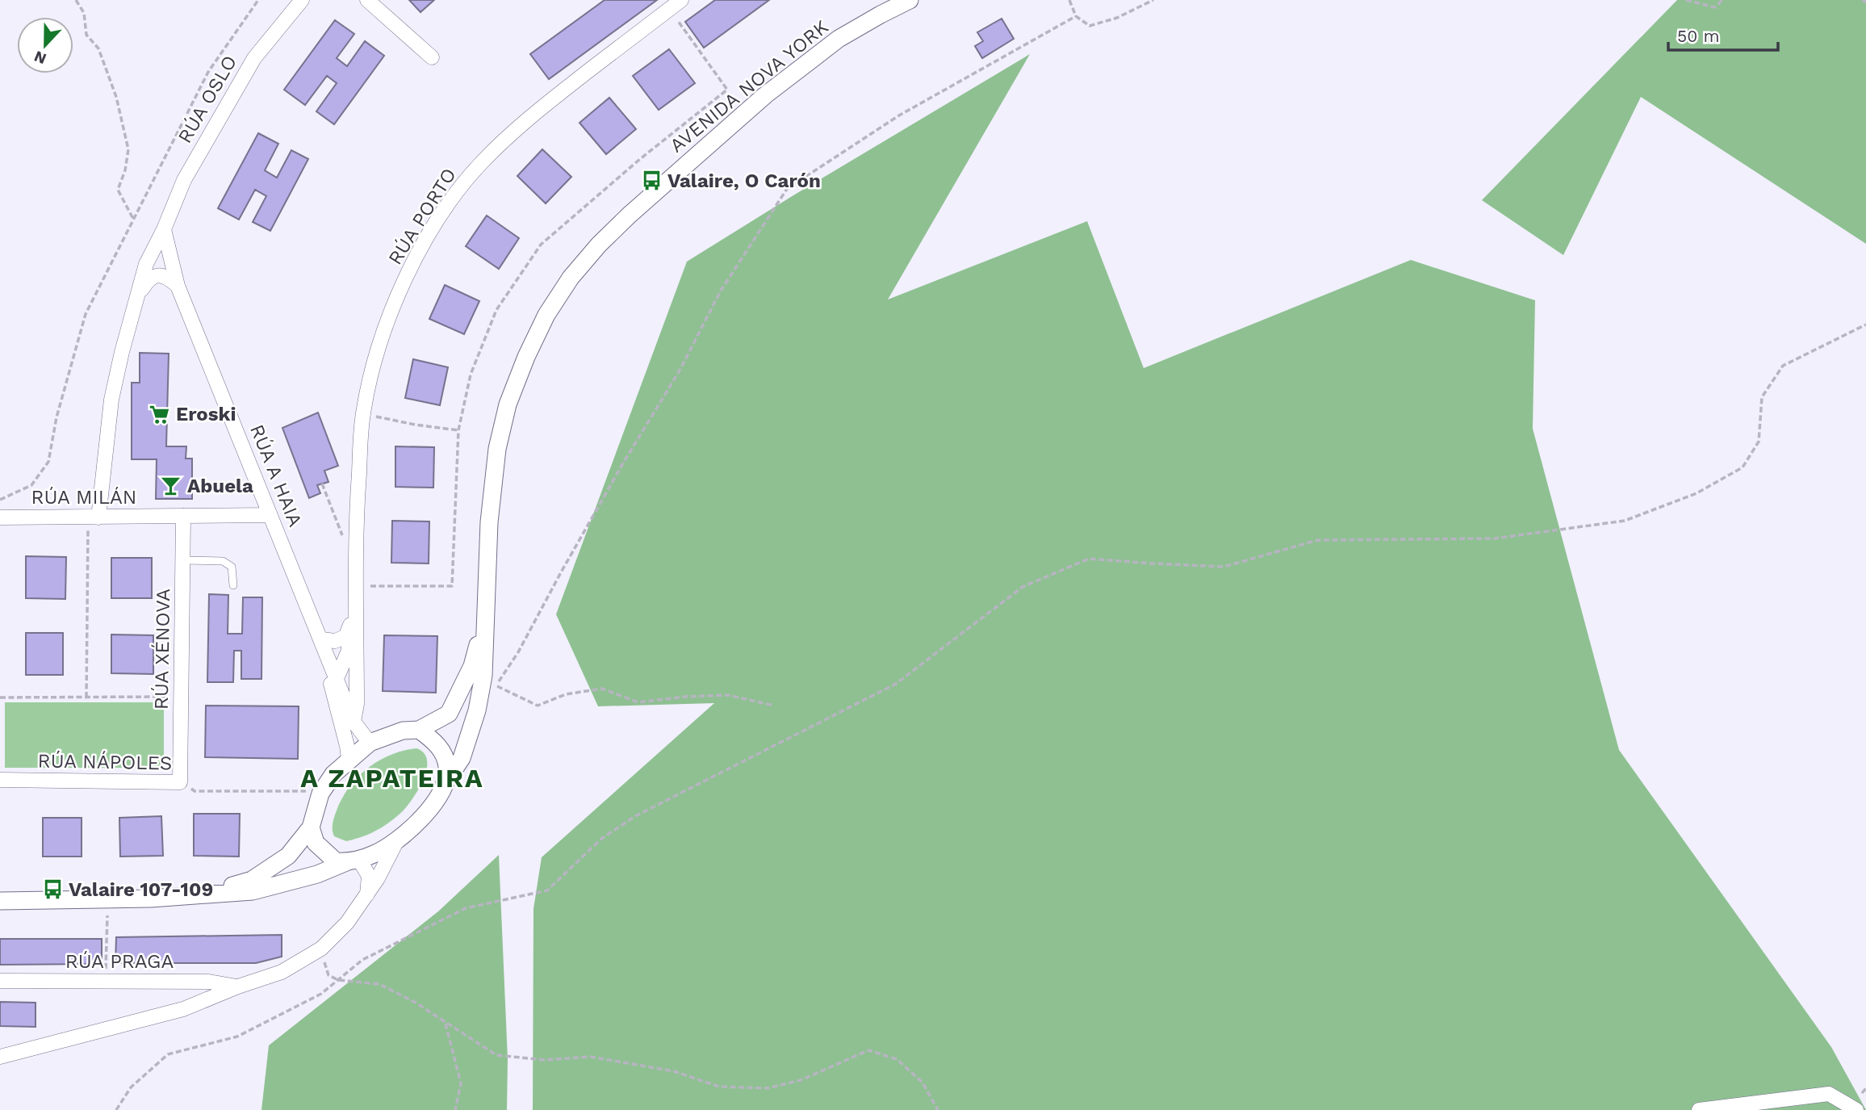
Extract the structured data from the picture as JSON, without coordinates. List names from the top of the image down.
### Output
{
  "streets": {
    "street": [
      "AVENIDA NOVA YORK",
      "RÚA OSLO",
      "RÚA PORTO",
      "RÚA A HAIA",
      "RÚA MILÁN",
      "RÚA XÉNOVA",
      "RÚA NÁPOLES",
      "RÚA PRAGA"
    ]
  },
  "crossings": [
    ["AVENIDA NOVA YORK", "RÚA A HAIA"],
    ["RÚA OSLO", "RÚA A HAIA"],
    ["RÚA OSLO", "RÚA MILÁN"],
    ["RÚA PORTO", "RÚA A HAIA"],
    ["RÚA A HAIA", "RÚA MILÁN"],
    ["RÚA MILÁN", "RÚA XÉNOVA"],
    ["RÚA XÉNOVA", "RÚA NÁPOLES"]
  ],
  "districts": ["A ZAPATEIRA"],
  "places": {
    "bus stop": ["Valaire, O Carón", "Valaire 107-109"],
    "supermarket": ["Eroski"],
    "bar": ["Abuela"]
  },
  "scale_bar": "50 m",
  "north": "bottom"
}
